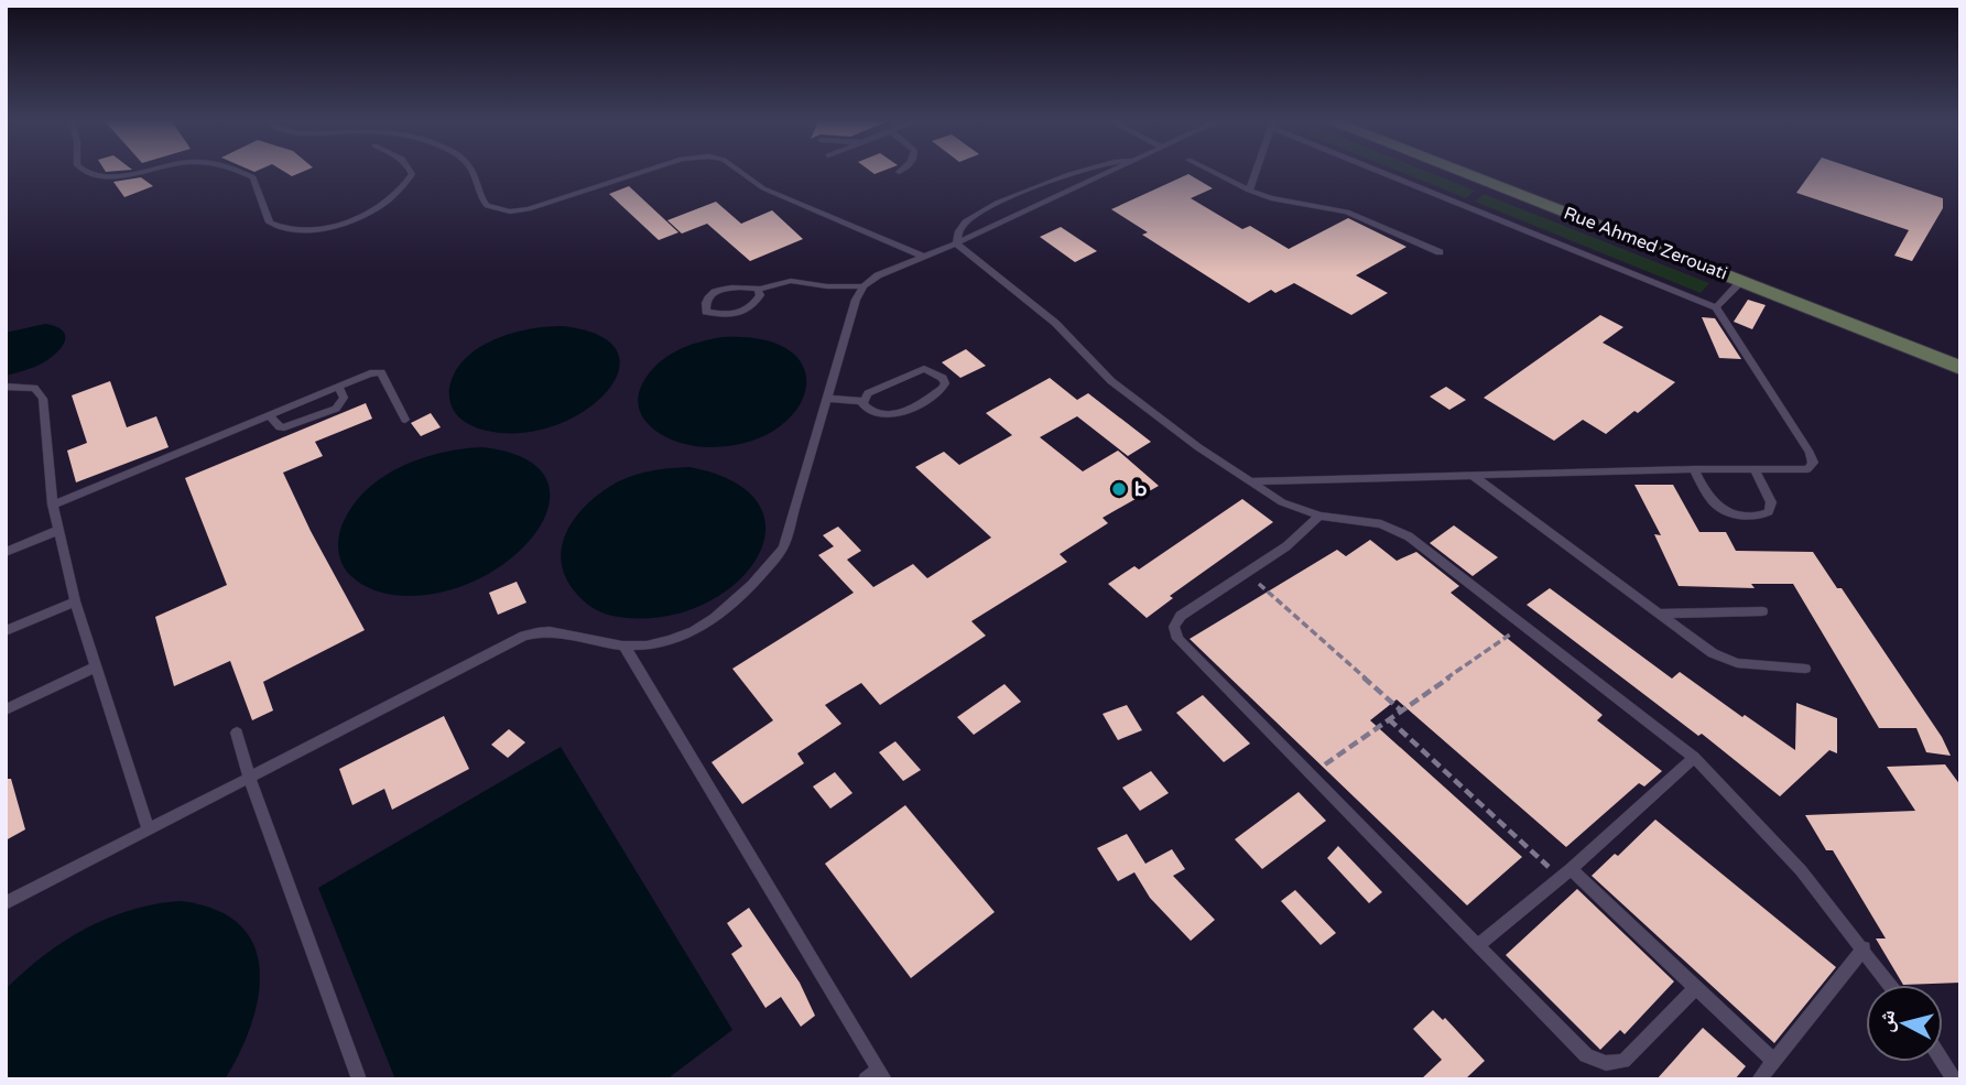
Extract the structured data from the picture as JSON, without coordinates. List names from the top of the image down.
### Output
{
  "streets": {
    "main road": ["Rue Ahmed Zerouati"]
  },
  "places": ["b"],
  "north": "left"
}
